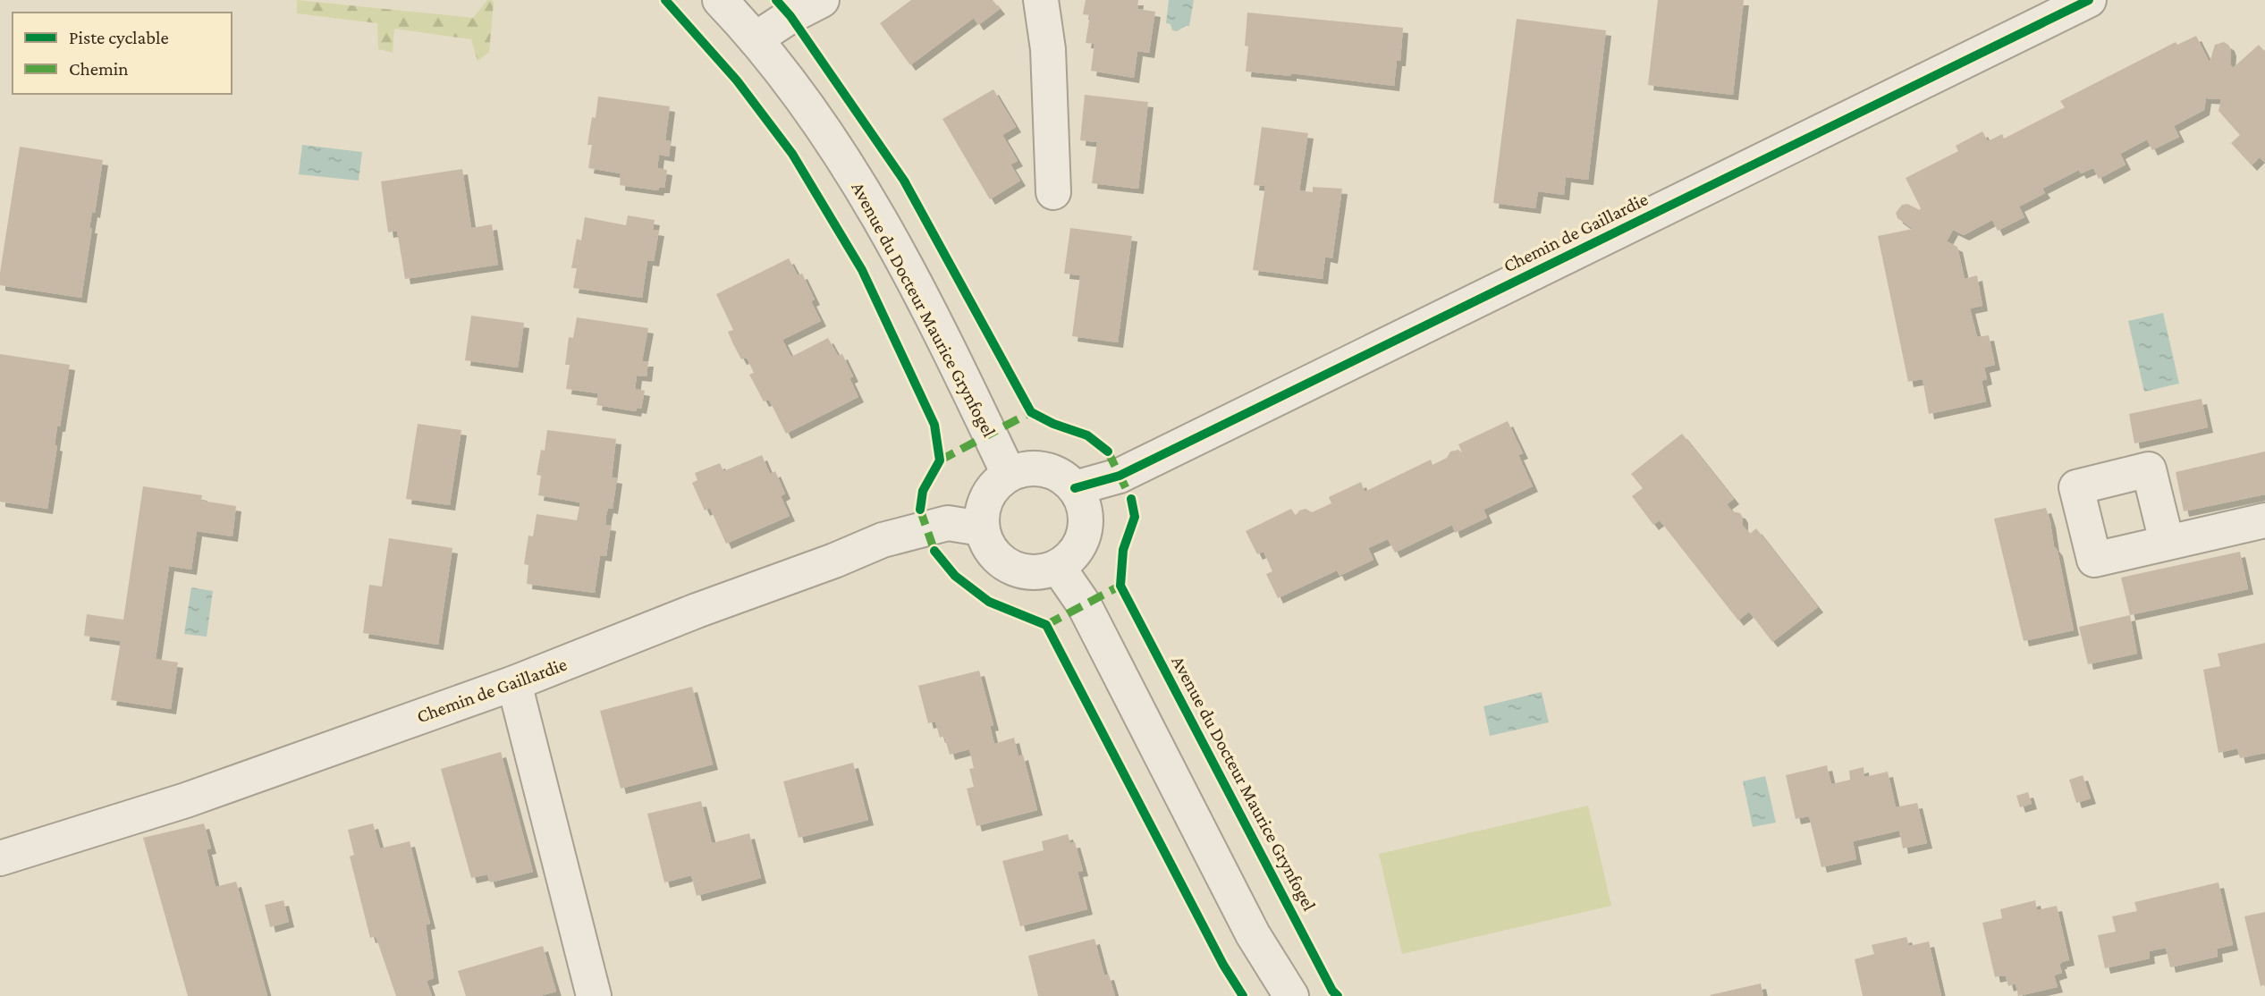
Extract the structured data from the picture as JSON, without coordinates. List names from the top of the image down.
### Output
{
  "streets": {
    "street": ["Chemin de Gaillardie", "Avenue du Docteur Maurice Grynfogel"]
  },
  "crossings": [
    ["Chemin de Gaillardie", "Avenue du Docteur Maurice Grynfogel"]
  ],
  "legend": ["Piste cyclable", "Chemin"]
}
